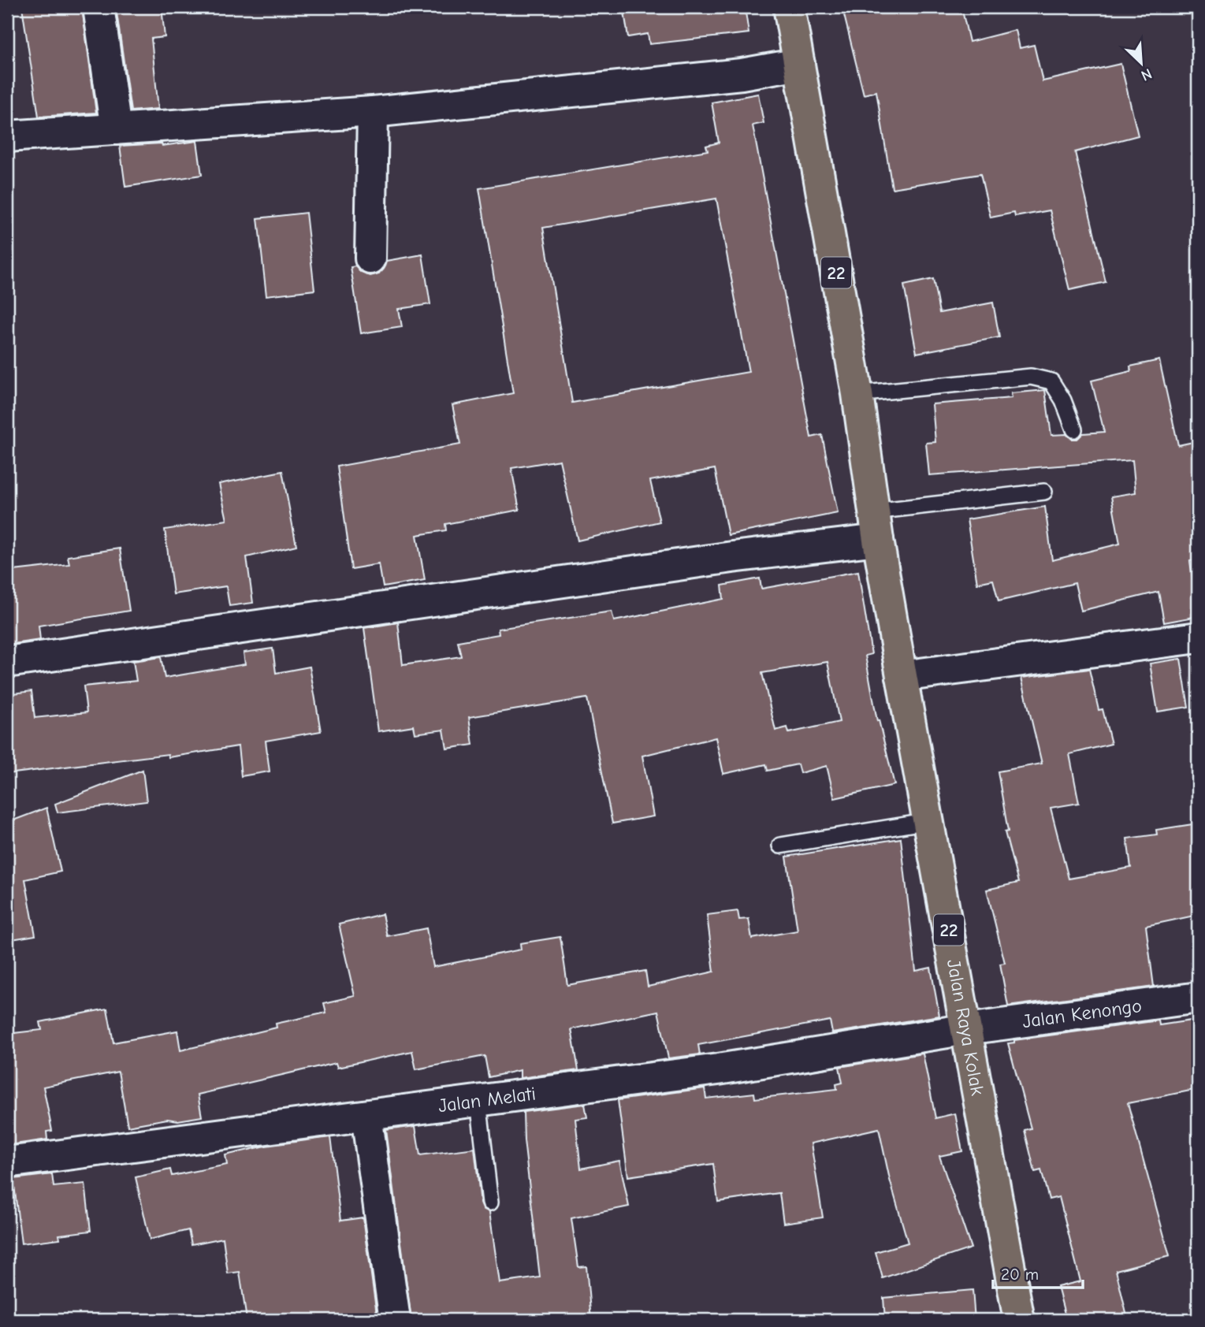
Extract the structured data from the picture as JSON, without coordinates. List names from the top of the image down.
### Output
{
  "streets": {
    "highway": ["22", "Jalan Raya Kolak"],
    "street": ["Jalan Kenongo", "Jalan Melati"]
  },
  "crossings": [
    ["22", "Jalan Raya Kolak"],
    ["Jalan Kenongo", "Jalan Raya Kolak"],
    ["Jalan Kenongo", "Jalan Melati"],
    ["Jalan Raya Kolak", "Jalan Melati"]
  ],
  "scale_bar": "20 m",
  "north": "bottom right"
}
